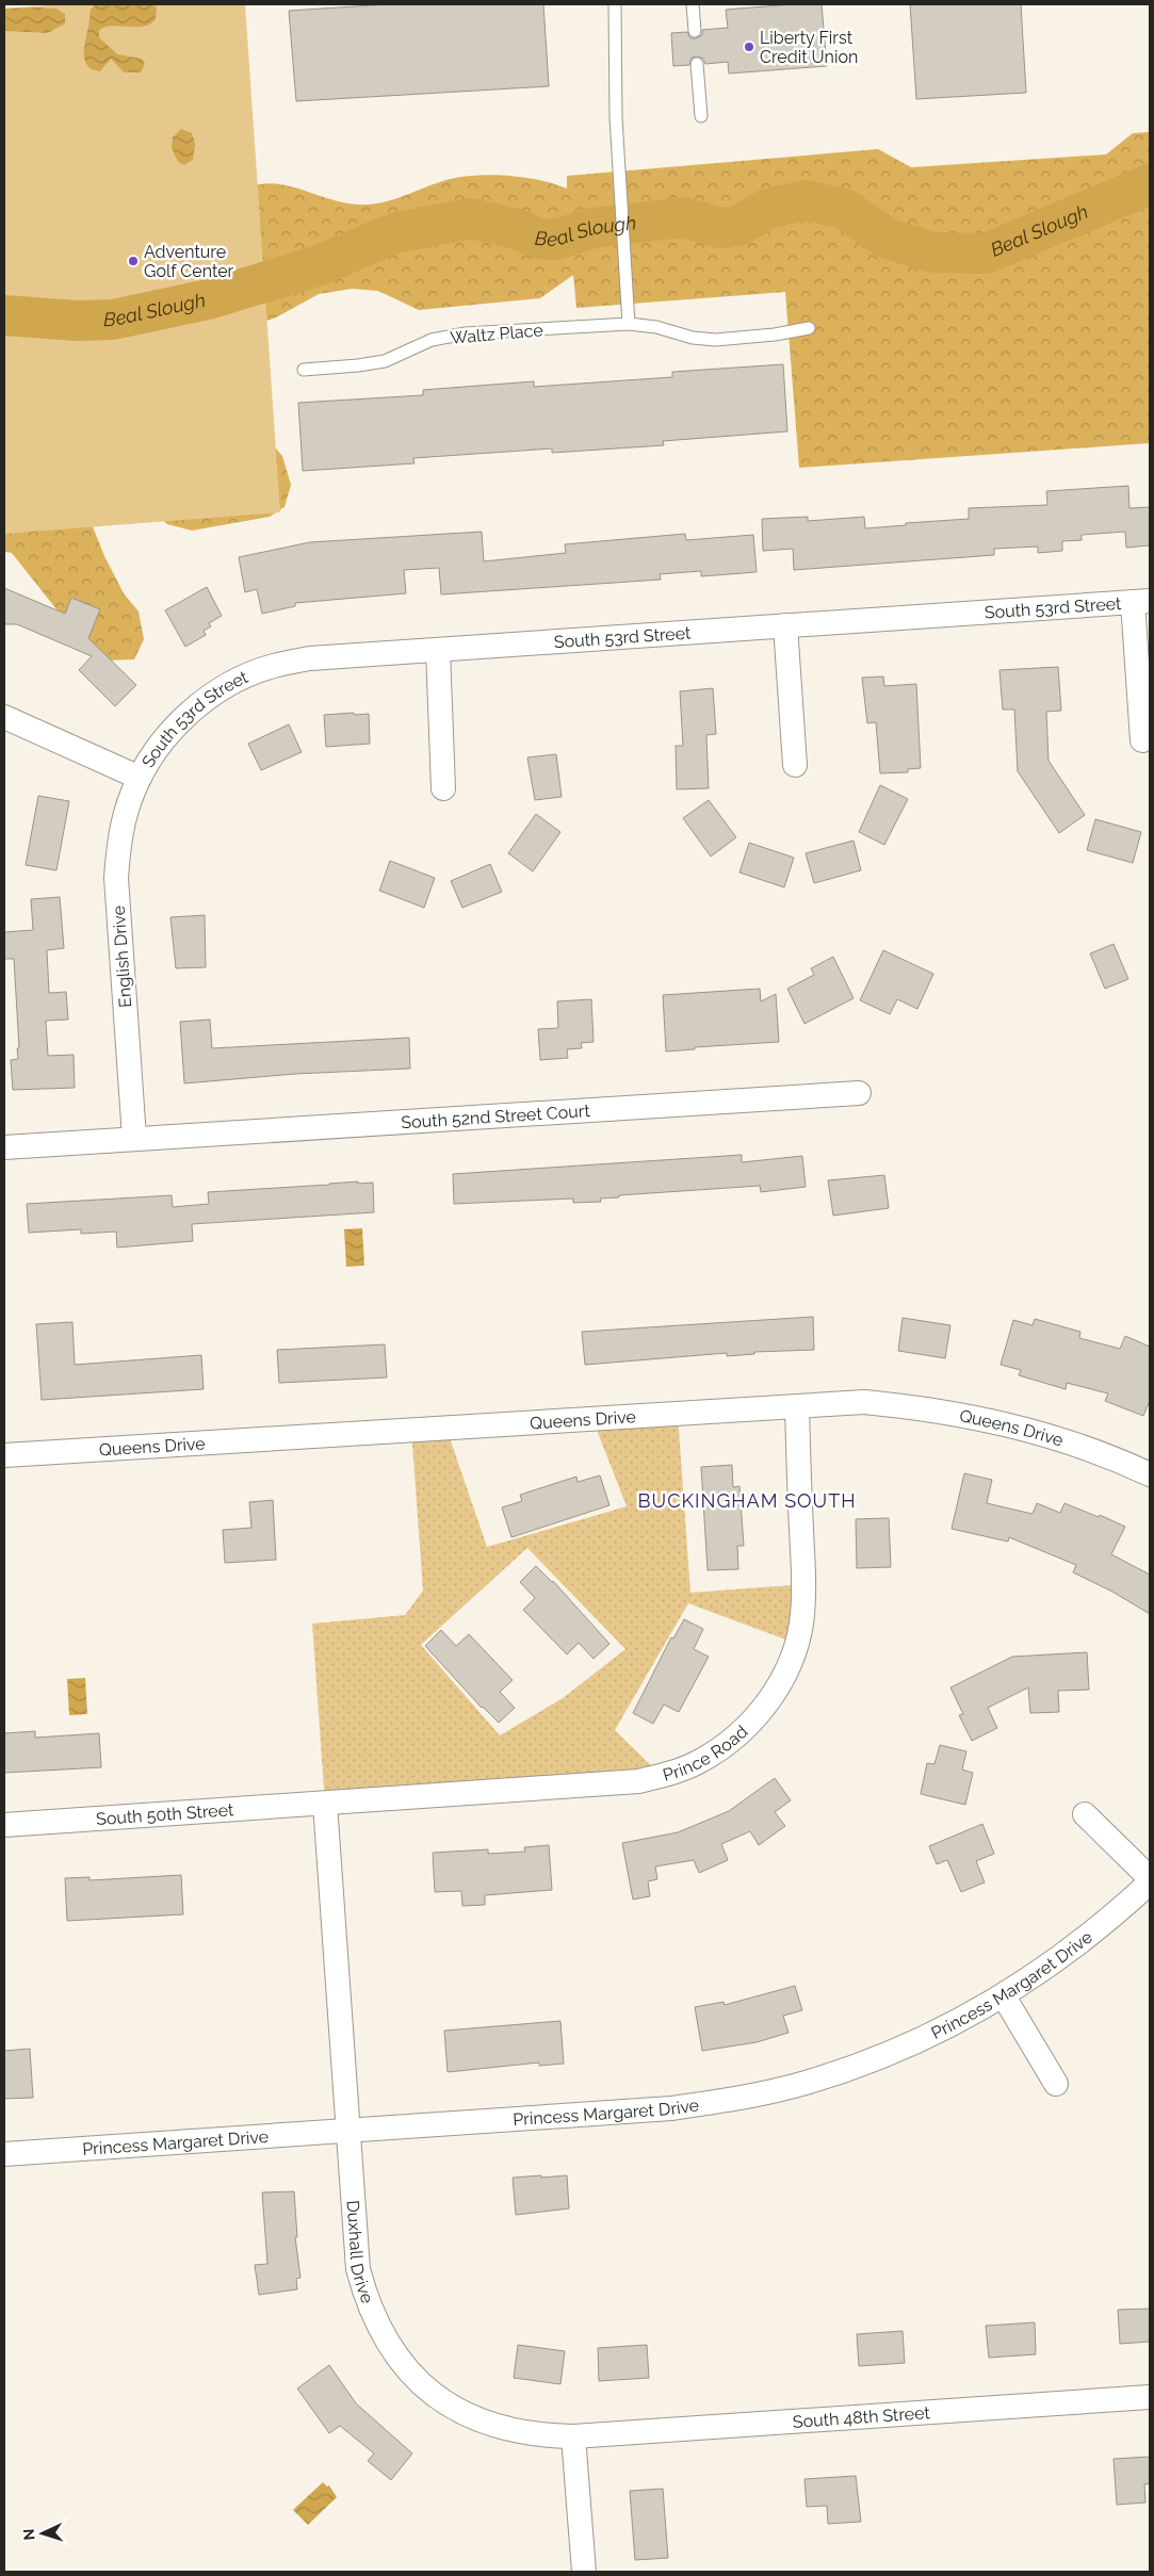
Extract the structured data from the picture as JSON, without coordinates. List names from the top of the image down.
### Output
{
  "streets": {
    "street": [
      "South 53rd Street",
      "English Drive",
      "South 52nd Street Court",
      "Queens Drive",
      "Prince Road",
      "South 50th Street",
      "Princess Margaret Drive",
      "Duxhall Drive",
      "South 48th Street"
    ],
    "lane": ["Waltz Place"]
  },
  "crossings": [
    ["South 53rd Street", "English Drive"],
    ["English Drive", "South 52nd Street Court"],
    ["Queens Drive", "Prince Road"],
    ["Prince Road", "South 50th Street"],
    ["Prince Road", "Duxhall Drive"],
    ["South 50th Street", "Duxhall Drive"],
    ["Princess Margaret Drive", "Duxhall Drive"],
    ["Duxhall Drive", "South 48th Street"]
  ],
  "districts": ["BUCKINGHAM SOUTH"],
  "water": ["Beal Slough"],
  "places": ["Liberty First Credit Union", "Adventure Golf Center"],
  "north": "left"
}
